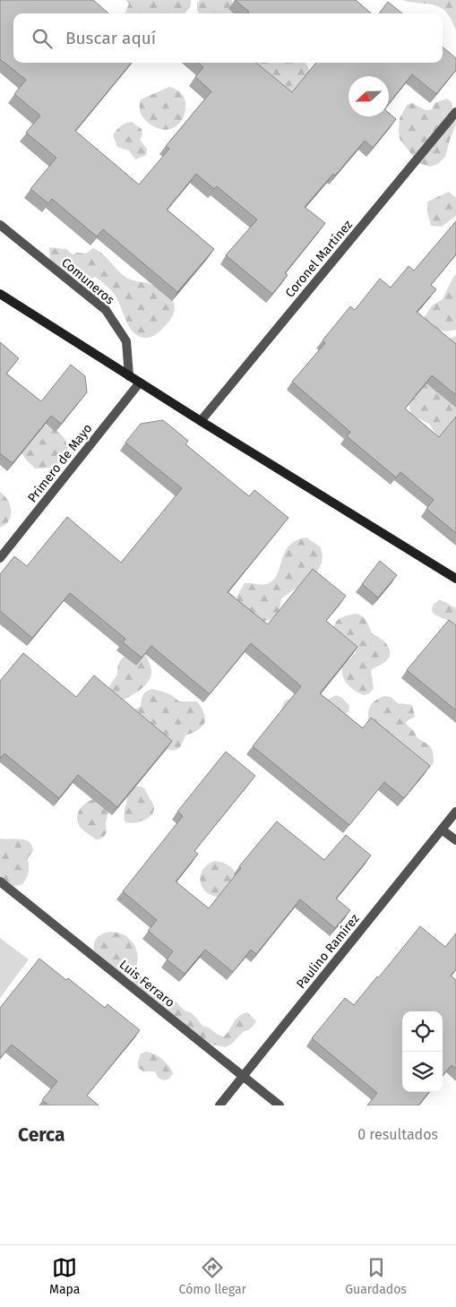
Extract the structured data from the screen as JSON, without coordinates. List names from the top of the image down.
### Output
{
  "streets": {
    "street": [
      "Coronel Martínez",
      "Comuneros",
      "Primero de Mayo",
      "Paulino Ramírez",
      "Luis Ferraro"
    ]
  },
  "crossings": [
    ["Paulino Ramírez", "Luis Ferraro"]
  ],
  "north": "left",
  "page": {
    "search": "Buscar aquí",
    "heading": ["Cerca", "0 resultados"],
    "nav": ["Mapa", "Cómo llegar", "Guardados"]
  }
}
